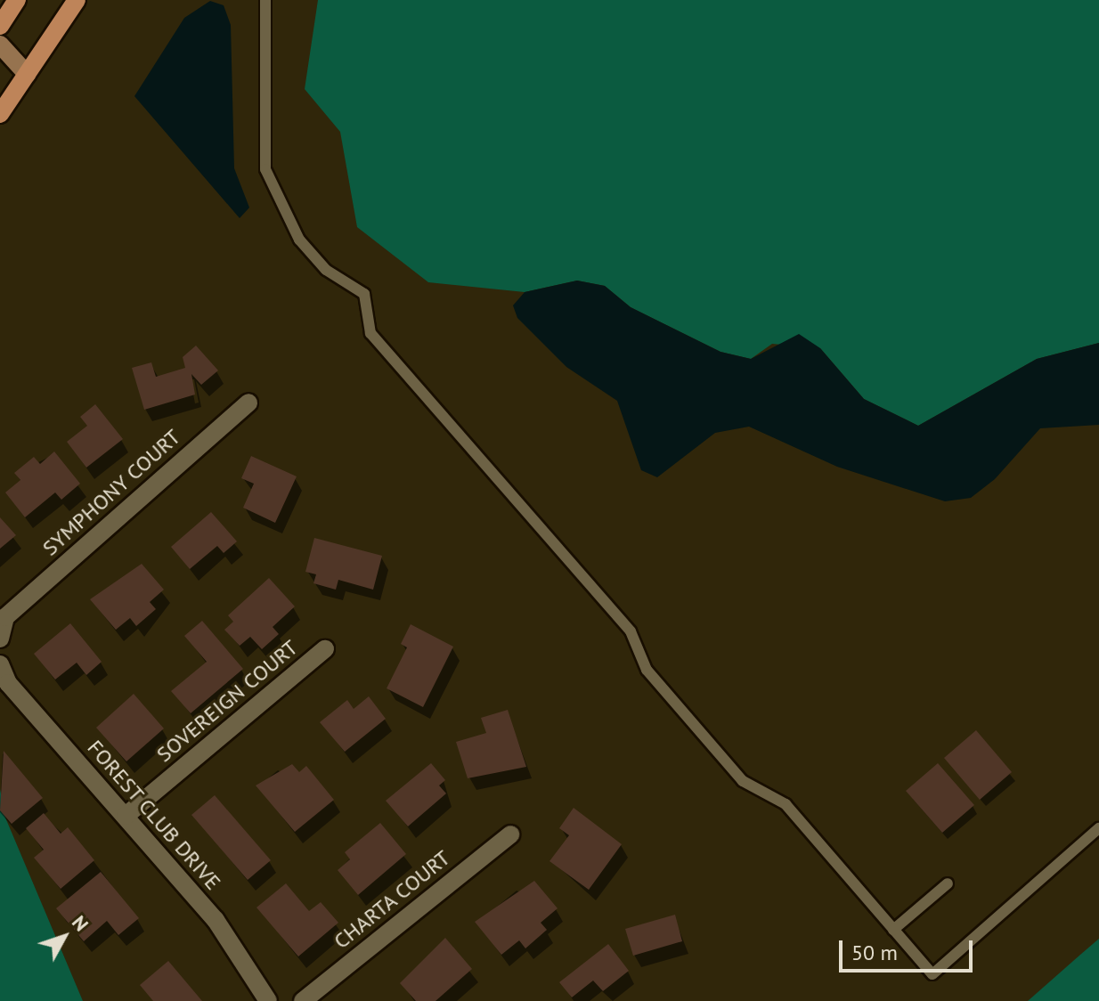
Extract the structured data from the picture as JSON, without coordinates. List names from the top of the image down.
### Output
{
  "streets": {
    "street": [
      "SYMPHONY COURT",
      "SOVEREIGN COURT",
      "FOREST CLUB DRIVE",
      "CHARTA COURT"
    ]
  },
  "crossings": [
    ["SOVEREIGN COURT", "FOREST CLUB DRIVE"]
  ],
  "scale_bar": "50 m",
  "north": "top right"
}
